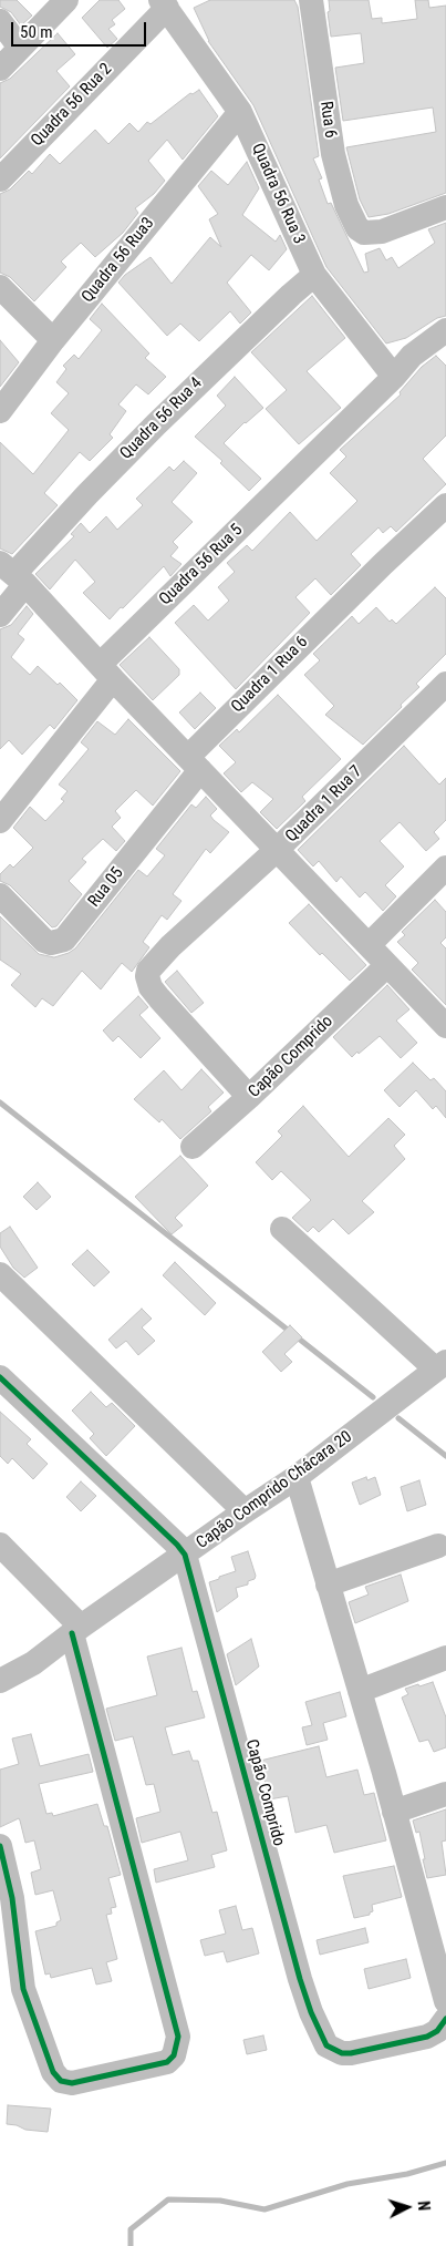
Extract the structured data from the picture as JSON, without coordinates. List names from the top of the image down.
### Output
{
  "streets": {
    "street": [
      "Quadra 56 Rua 2",
      "Rua 6",
      "Quadra 56 Rua 3",
      "Quadra 56 Rua3",
      "Quadra 56 Rua 4",
      "Quadra 56 Rua 5",
      "Quadra 1 Rua 6",
      "Quadra 1 Rua 7",
      "Rua 05",
      "Capão Comprido",
      "Capão Comprido Chácara 20"
    ]
  },
  "crossings": [
    ["Quadra 56 Rua 2", "Quadra 56 Rua 3"],
    ["Quadra 56 Rua 2", "Quadra 56 Rua3"],
    ["Quadra 56 Rua 3", "Quadra 56 Rua3"],
    ["Quadra 56 Rua 3", "Quadra 56 Rua 4"],
    ["Quadra 1 Rua 6", "Rua 05"],
    ["Capão Comprido", "Capão Comprido Chácara 20"]
  ],
  "scale_bar": "50 m",
  "north": "right"
}
